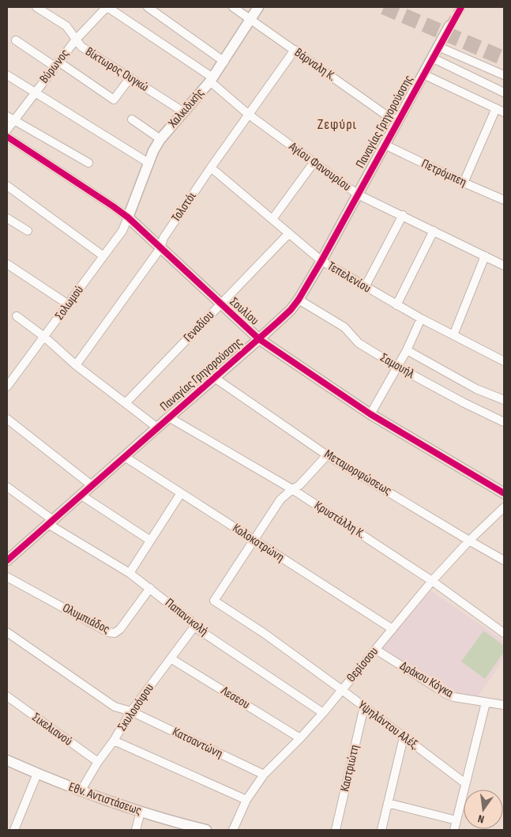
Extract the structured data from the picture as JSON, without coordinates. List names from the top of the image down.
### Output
{
  "streets": {
    "street": [
      "Βάρναλη Κ.",
      "Βύρωνος",
      "Βίκτωρος Ουγκώ",
      "Χαλκιδικής",
      "Παναγίας Γρηγορούσσης",
      "Αγίου Φανουρίου",
      "Πετρόμπεη",
      "Τολστόι",
      "Τεπελενίου",
      "Σολωμού",
      "Σουλίου",
      "Γεναδίου",
      "Σαμουήλ",
      "Μεταμορφώσεως",
      "Κρυστάλλη Κ.",
      "Κολοκοτρώνη",
      "Παπανικολή",
      "Ολυμπιάδος",
      "Θερίσσου",
      "Δράκου Κόγκα",
      "Λεσεου",
      "Σκυλοσόφου",
      "Υψηλάντου Αλέξ.",
      "Σικελιανού",
      "Κατσαντώνη",
      "Καστριώτη",
      "Εθν. Αντιστάσεως"
    ]
  },
  "crossings": [
    ["Βάρναλη Κ.", "Χαλκιδικής"],
    ["Βάρναλη Κ.", "Παναγίας Γρηγορούσσης"],
    ["Βάρναλη Κ.", "Τολστόι"],
    ["Βύρωνος", "Βίκτωρος Ουγκώ"],
    ["Βύρωνος", "Αγίου Φανουρίου"],
    ["Βίκτωρος Ουγκώ", "Χαλκιδικής"],
    ["Χαλκιδικής", "Αγίου Φανουρίου"],
    ["Χαλκιδικής", "Σολωμού"],
    ["Χαλκιδικής", "Σουλίου"],
    ["Παναγίας Γρηγορούσσης", "Αγίου Φανουρίου"],
    ["Παναγίας Γρηγορούσσης", "Πετρόμπεη"],
    ["Παναγίας Γρηγορούσσης", "Τεπελενίου"],
    ["Παναγίας Γρηγορούσσης", "Σουλίου"],
    ["Παναγίας Γρηγορούσσης", "Σαμουήλ"],
    ["Παναγίας Γρηγορούσσης", "Μεταμορφώσεως"],
    ["Παναγίας Γρηγορούσσης", "Κρυστάλλη Κ."],
    ["Παναγίας Γρηγορούσσης", "Κολοκοτρώνη"],
    ["Παναγίας Γρηγορούσσης", "Παπανικολή"],
    ["Αγίου Φανουρίου", "Τολστόι"],
    ["Τολστόι", "Τεπελενίου"],
    ["Τολστόι", "Σουλίου"],
    ["Τεπελενίου", "Γεναδίου"],
    ["Σολωμού", "Σουλίου"],
    ["Σουλίου", "Γεναδίου"],
    ["Μεταμορφώσεως", "Θερίσσου"],
    ["Κρυστάλλη Κ.", "Θερίσσου"],
    ["Κολοκοτρώνη", "Θερίσσου"],
    ["Κολοκοτρώνη", "Υψηλάντου Αλέξ."],
    ["Παπανικολή", "Ολυμπιάδος"],
    ["Παπανικολή", "Θερίσσου"],
    ["Παπανικολή", "Σκυλοσόφου"],
    ["Θερίσσου", "Δράκου Κόγκα"],
    ["Θερίσσου", "Λεσεου"],
    ["Θερίσσου", "Υψηλάντου Αλέξ."],
    ["Θερίσσου", "Κατσαντώνη"],
    ["Λεσεου", "Σκυλοσόφου"],
    ["Σκυλοσόφου", "Σικελιανού"],
    ["Σκυλοσόφου", "Κατσαντώνη"],
    ["Σκυλοσόφου", "Εθν. Αντιστάσεως"],
    ["Υψηλάντου Αλέξ.", "Καστριώτη"]
  ],
  "districts": ["Ζεφύρι"],
  "north": "bottom"
}
